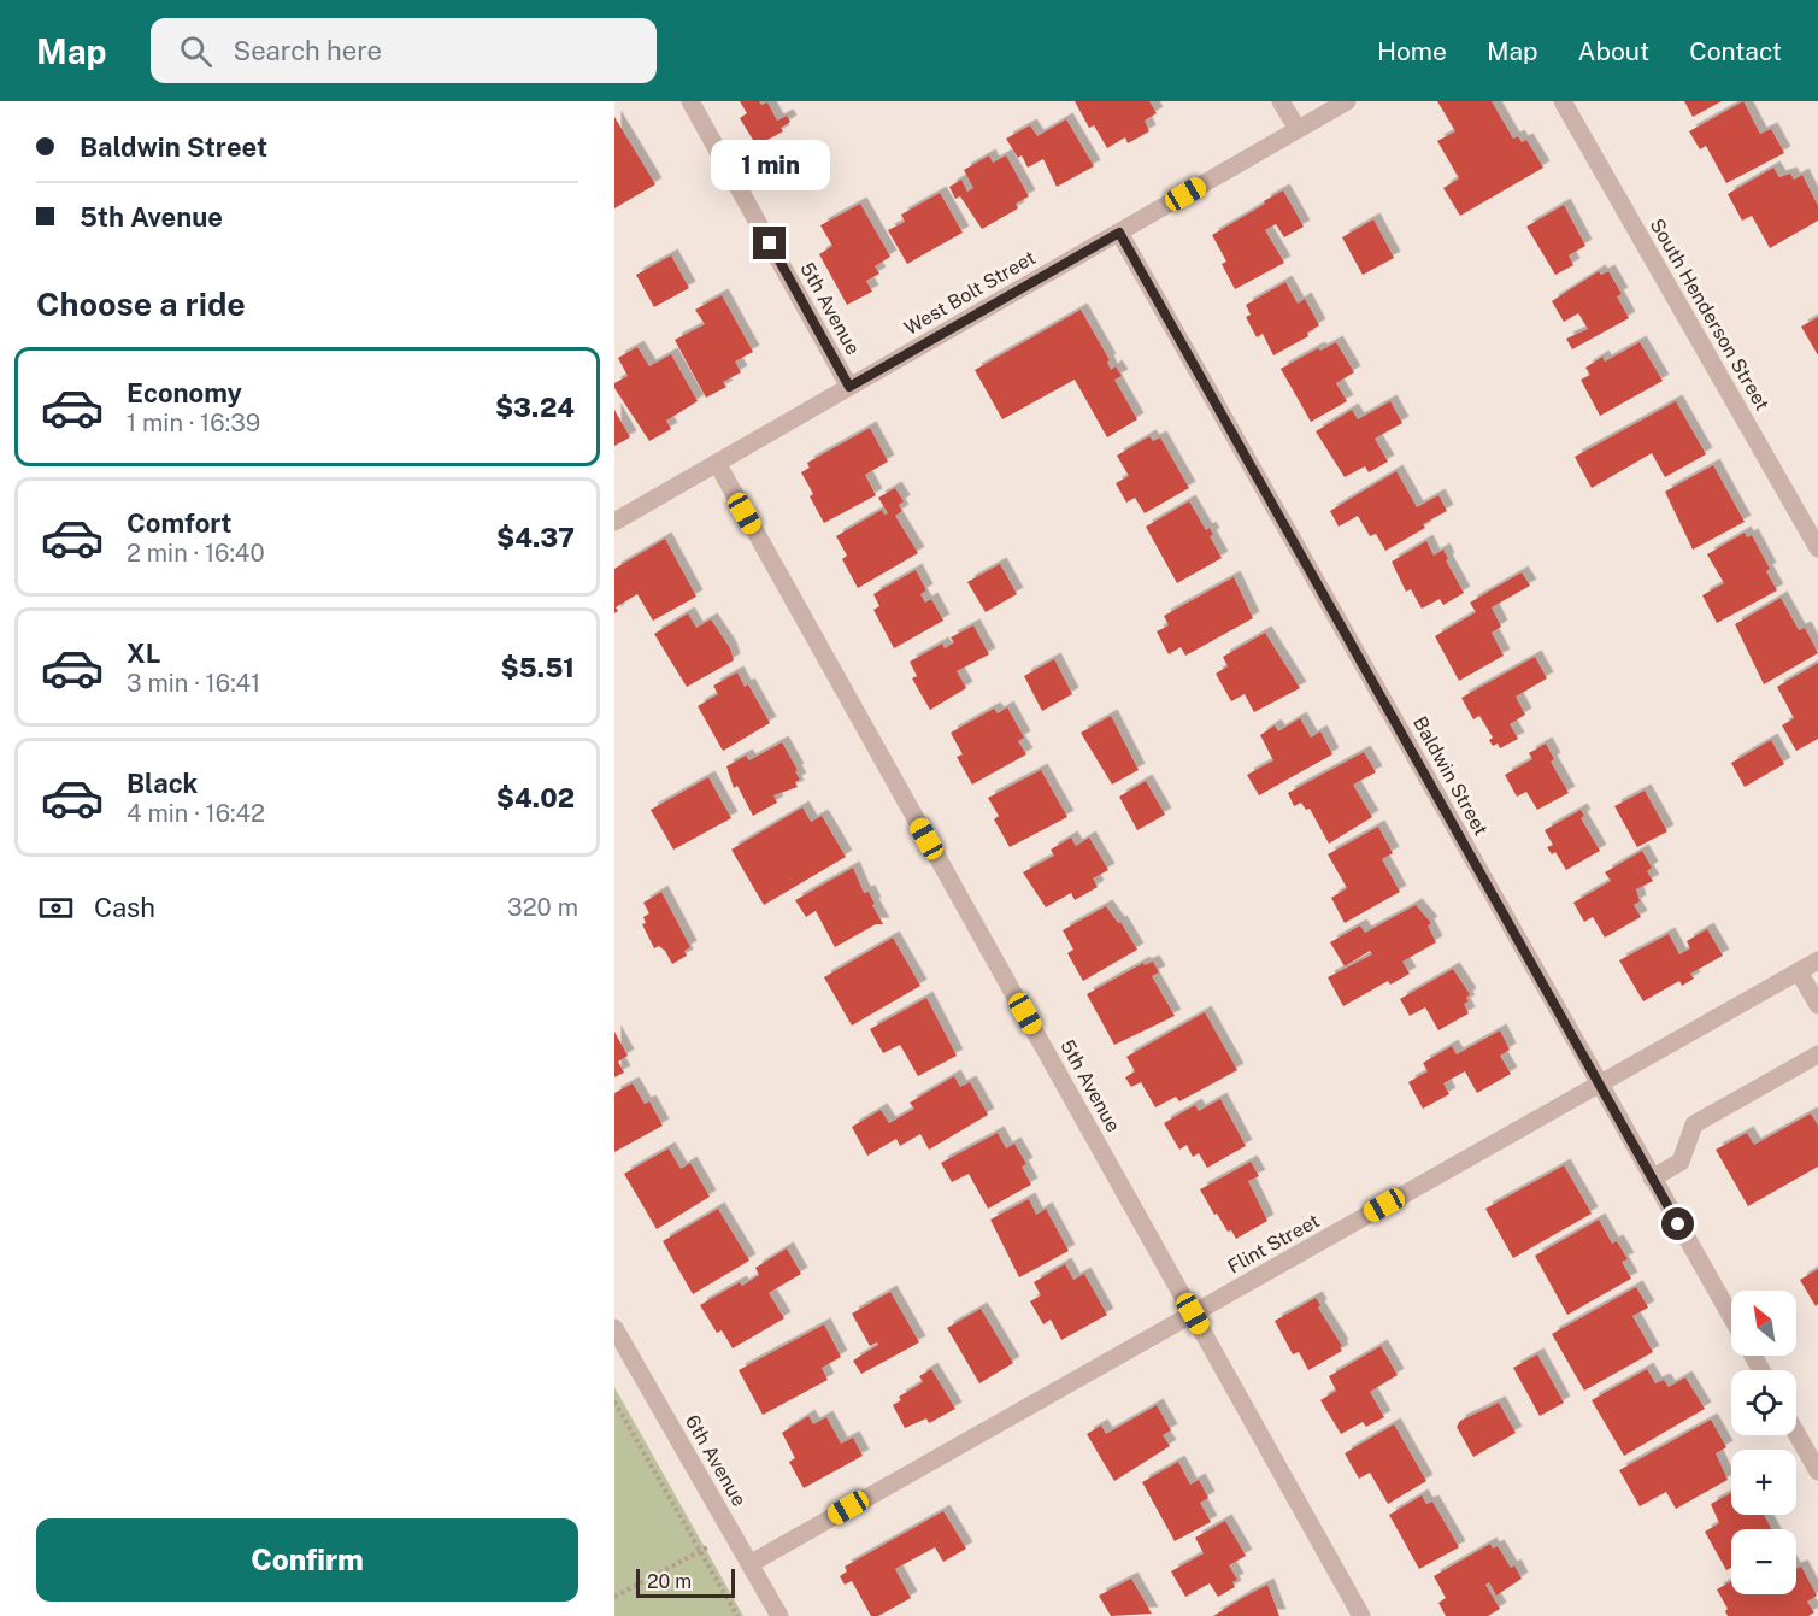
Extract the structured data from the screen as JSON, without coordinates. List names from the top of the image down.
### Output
{
  "streets": {
    "street": [
      "West Bolt Street",
      "5th Avenue",
      "South Henderson Street",
      "Baldwin Street",
      "Flint Street",
      "6th Avenue"
    ]
  },
  "crossings": [
    ["West Bolt Street", "5th Avenue"],
    ["West Bolt Street", "Baldwin Street"],
    ["5th Avenue", "Flint Street"],
    ["Baldwin Street", "Flint Street"],
    ["Flint Street", "6th Avenue"]
  ],
  "scale_bar": "20 m",
  "north": "top left",
  "page": {
    "header": "Map",
    "search": "Search here",
    "nav": [
      "Home",
      "Map",
      "About",
      "Contact"
    ],
    "banner": ["Baldwin Street", "5th Avenue"],
    "bubble": "1 min",
    "heading": "Choose a ride",
    "list": [
      {
        "name": "Economy",
        "note": "1 min · 16:39",
        "value": "$3.24"
      },
      {
        "name": "Comfort",
        "note": "2 min · 16:40",
        "value": "$4.37"
      },
      {
        "name": "XL",
        "note": "3 min · 16:41",
        "value": "$5.51"
      },
      {
        "name": "Black",
        "note": "4 min · 16:42",
        "value": "$4.02"
      }
    ],
    "pay": ["Cash", "320 m"],
    "map_buttons": ["+", "−"],
    "buttons": "Confirm",
    "scale": "20 m"
  }
}
